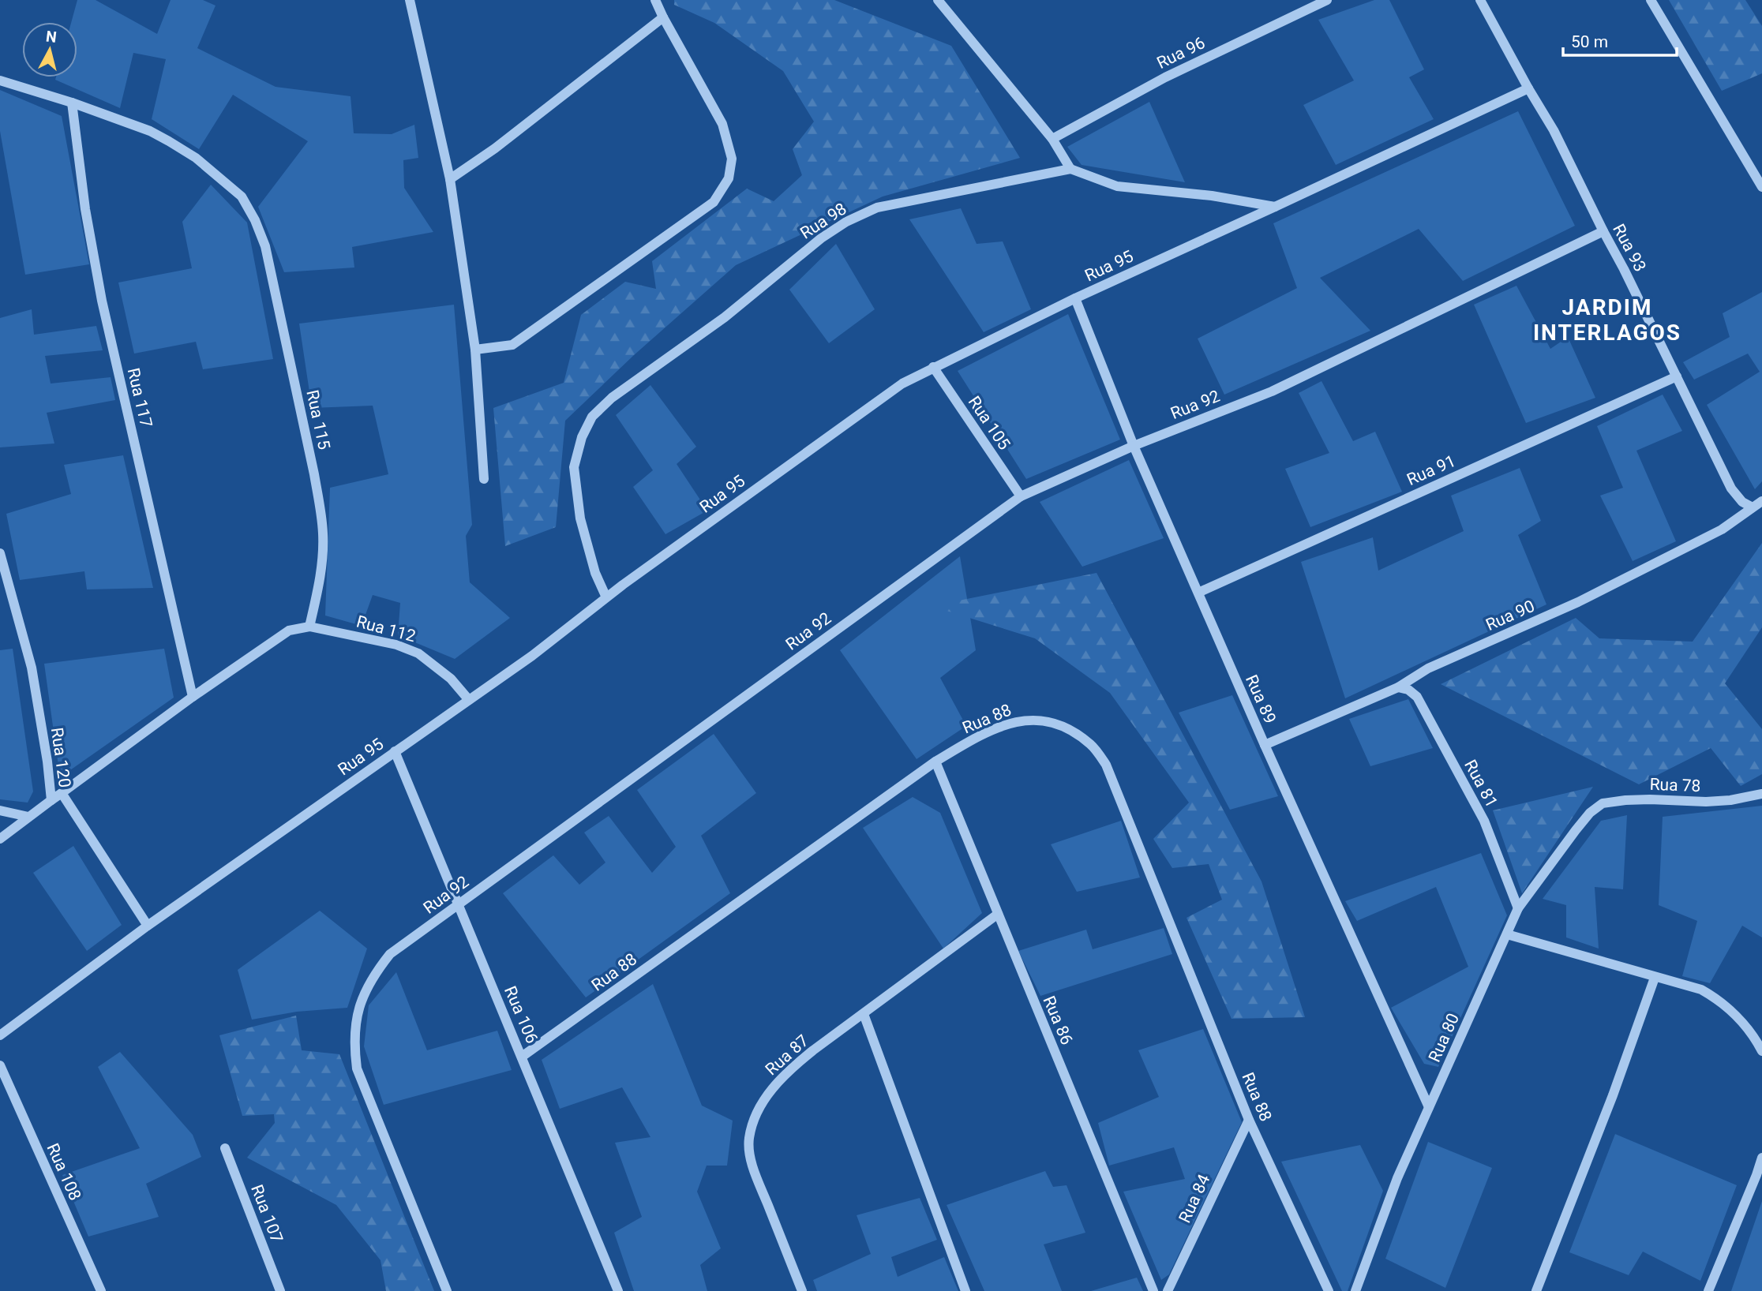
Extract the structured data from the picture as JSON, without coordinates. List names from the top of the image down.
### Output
{
  "streets": {
    "street": [
      "Rua 96",
      "Rua 98",
      "Rua 93",
      "Rua 95",
      "Rua 117",
      "Rua 92",
      "Rua 115",
      "Rua 105",
      "Rua 91",
      "Rua 90",
      "Rua 112",
      "Rua 89",
      "Rua 88",
      "Rua 120",
      "Rua 81",
      "Rua 78",
      "Rua 106",
      "Rua 86",
      "Rua 80",
      "Rua 87",
      "Rua 108",
      "Rua 84",
      "Rua 107"
    ]
  },
  "crossings": [
    ["Rua 98", "Rua 95"],
    ["Rua 93", "Rua 95"],
    ["Rua 93", "Rua 92"],
    ["Rua 93", "Rua 91"],
    ["Rua 93", "Rua 90"],
    ["Rua 95", "Rua 105"],
    ["Rua 95", "Rua 112"],
    ["Rua 95", "Rua 89"],
    ["Rua 95", "Rua 120"],
    ["Rua 95", "Rua 106"],
    ["Rua 117", "Rua 115"],
    ["Rua 92", "Rua 105"],
    ["Rua 92", "Rua 89"],
    ["Rua 92", "Rua 106"],
    ["Rua 115", "Rua 112"],
    ["Rua 91", "Rua 89"],
    ["Rua 90", "Rua 89"],
    ["Rua 90", "Rua 81"],
    ["Rua 89", "Rua 80"],
    ["Rua 88", "Rua 106"],
    ["Rua 88", "Rua 86"],
    ["Rua 88", "Rua 84"],
    ["Rua 81", "Rua 80"],
    ["Rua 78", "Rua 80"],
    ["Rua 86", "Rua 87"]
  ],
  "districts": ["JARDIM INTERLAGOS"],
  "scale_bar": "50 m",
  "north": "top"
}
